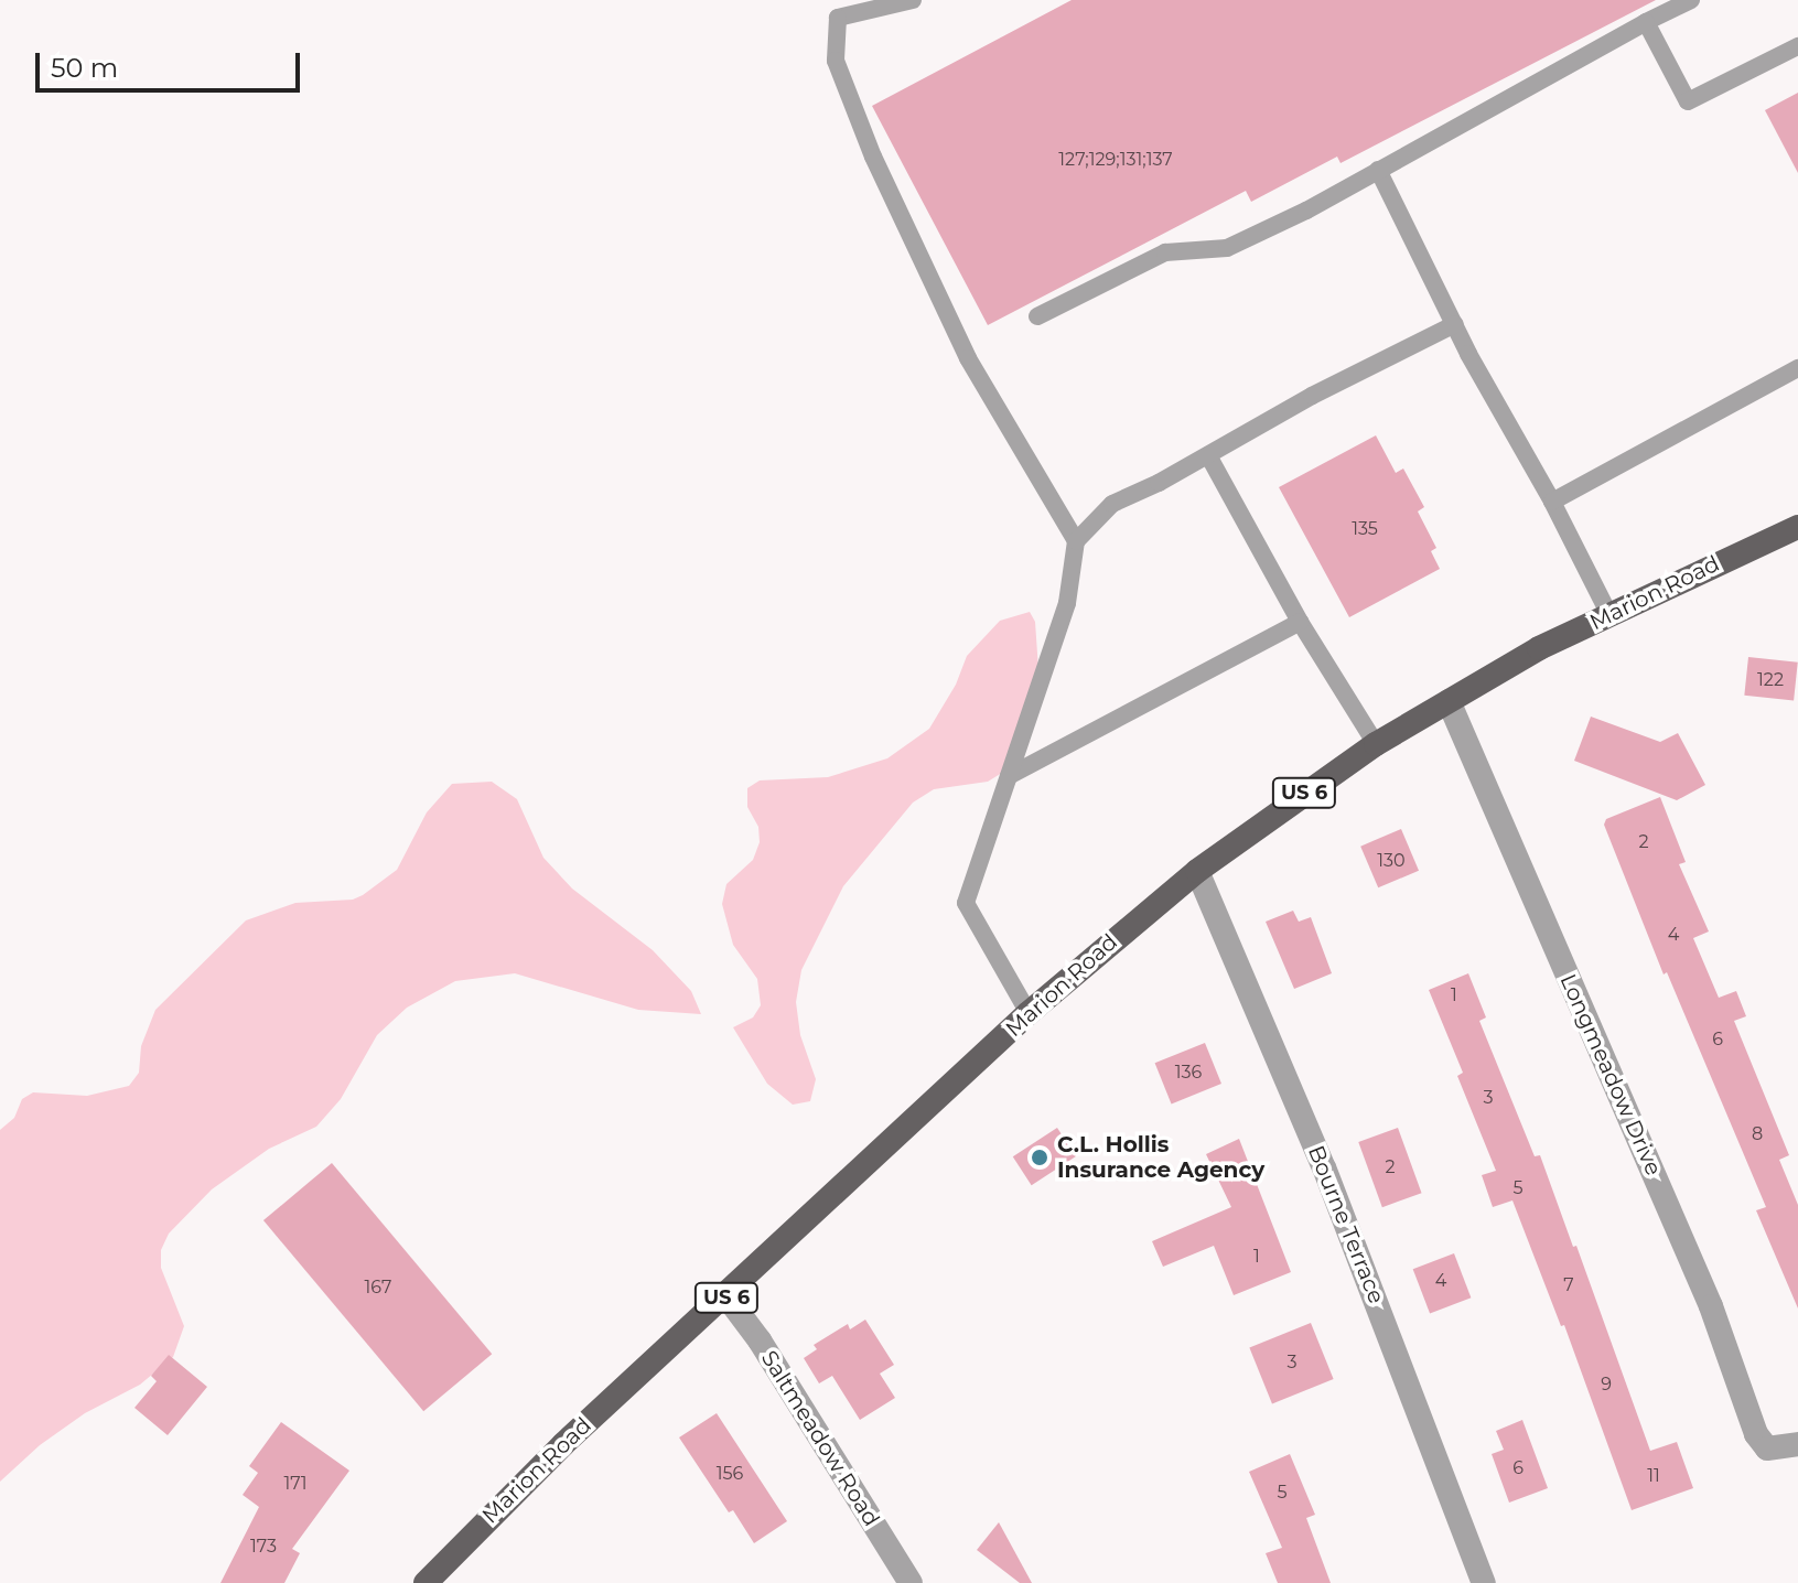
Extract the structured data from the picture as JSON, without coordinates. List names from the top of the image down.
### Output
{
  "streets": {
    "main road": ["Marion Road", "US 6"],
    "street": ["Longmeadow Drive", "Bourne Terrace", "Saltmeadow Road"]
  },
  "crossings": [
    ["Marion Road", "Longmeadow Drive"],
    ["Marion Road", "Bourne Terrace"],
    ["Marion Road", "Saltmeadow Road"]
  ],
  "places": ["C.L. Hollis Insurance Agency"],
  "house_numbers": [
    "127;129;131;137",
    "135",
    "122",
    "2",
    "130",
    "4",
    "1",
    "6",
    "136",
    "3",
    "8",
    "2",
    "5",
    "1",
    "4",
    "7",
    "167",
    "3",
    "9",
    "6",
    "156",
    "11",
    "171",
    "5",
    "173"
  ],
  "scale_bar": "50 m"
}
